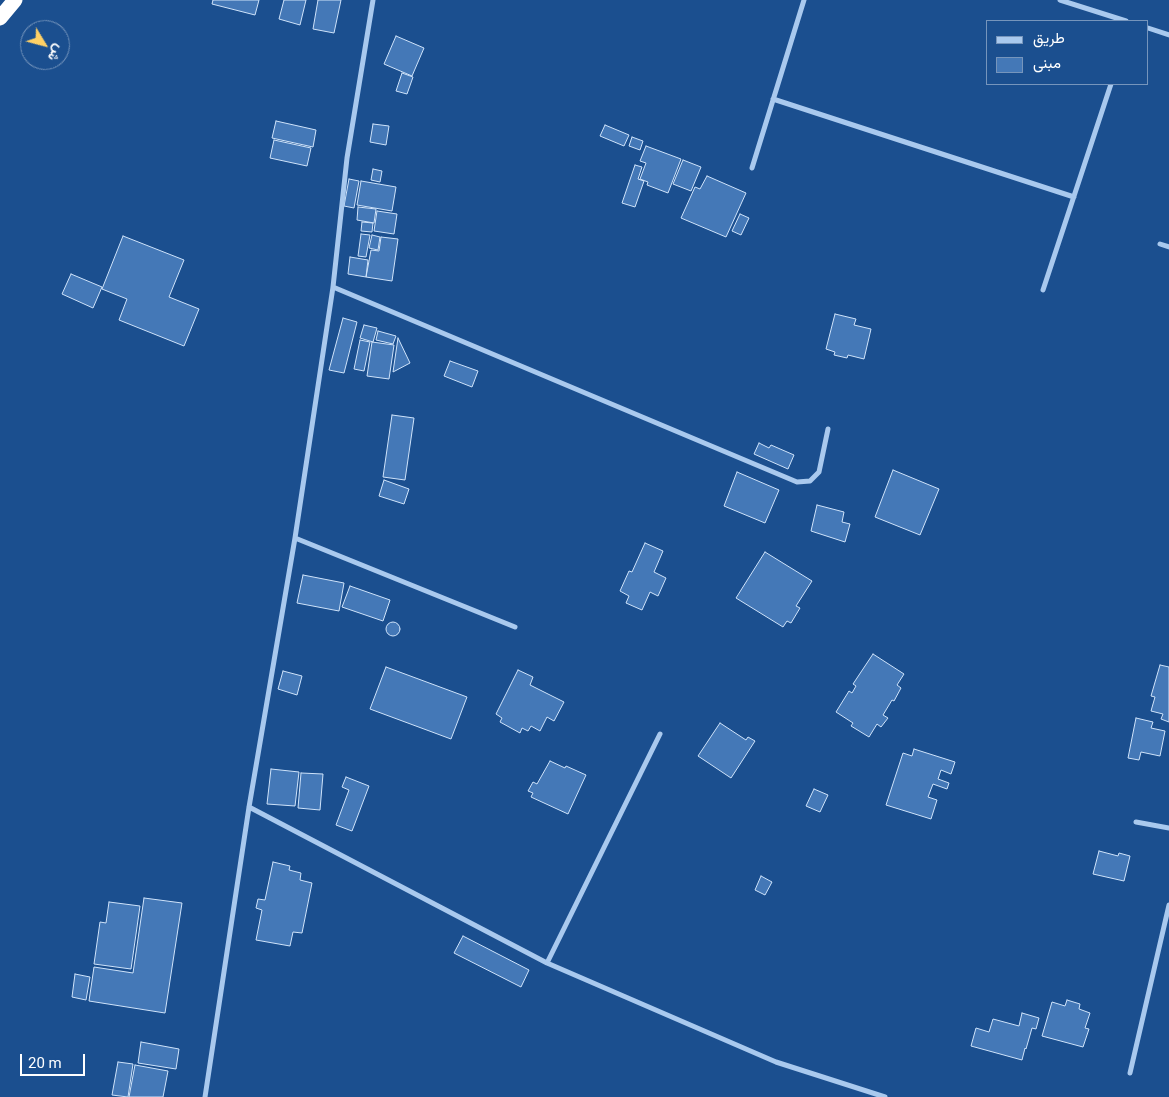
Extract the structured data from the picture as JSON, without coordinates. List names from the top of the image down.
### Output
{
  "legend": ["طريق", "مبنى"],
  "scale_bar": "20 m",
  "north": "bottom right"
}
